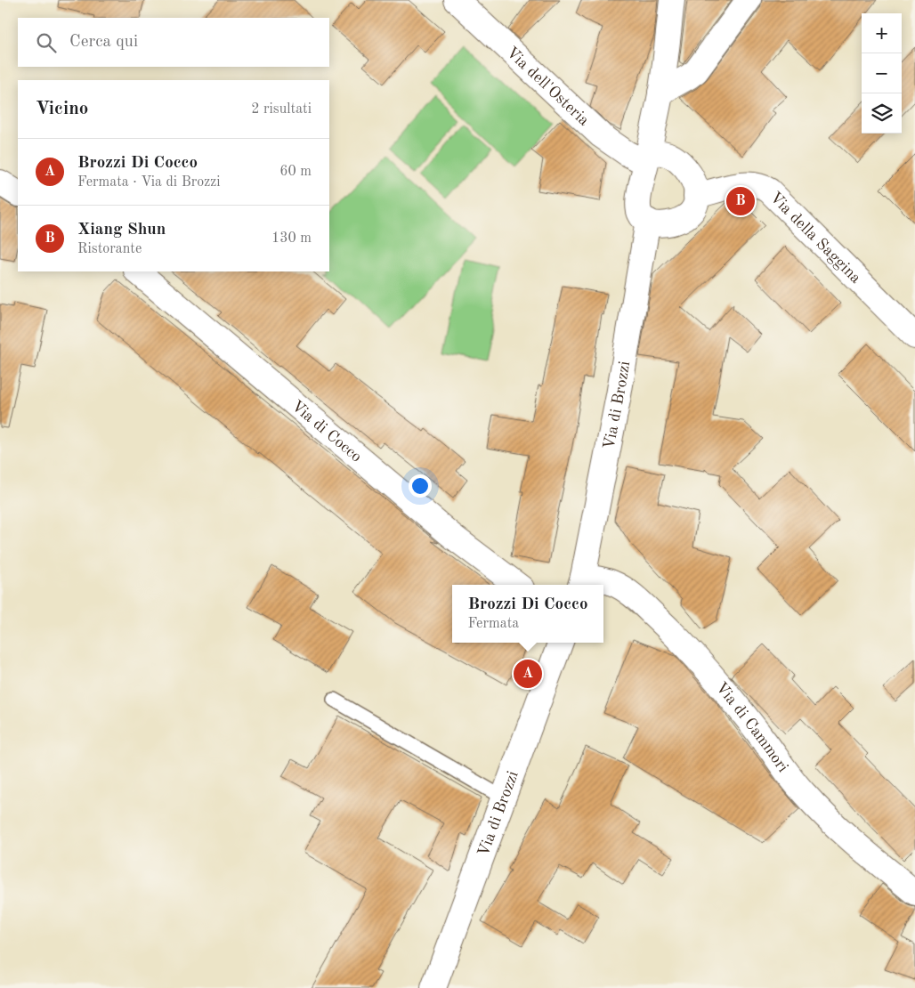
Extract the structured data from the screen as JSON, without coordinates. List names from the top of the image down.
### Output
{
  "streets": {
    "street": [
      "Via dell'Osteria",
      "Via della Saggina",
      "Via di Brozzi",
      "Via di Cocco",
      "Via di Cammori"
    ]
  },
  "crossings": [
    ["Via dell'Osteria", "Via della Saggina"],
    ["Via dell'Osteria", "Via di Brozzi"],
    ["Via della Saggina", "Via di Brozzi"],
    ["Via di Brozzi", "Via di Cammori"]
  ],
  "page": {
    "map_buttons": ["+", "−"],
    "search": "Cerca qui",
    "heading": ["Vicino", "2 risultati"],
    "list": [
      {
        "mark": "A",
        "name": "Brozzi Di Cocco",
        "note": "Fermata · Via di Brozzi",
        "value": "60 m"
      },
      {
        "mark": "B",
        "name": "Xiang Shun",
        "note": "Ristorante",
        "value": "130 m"
      }
    ],
    "pins": ["B", "A"],
    "popup": ["Brozzi Di Cocco", "Fermata"]
  }
}
